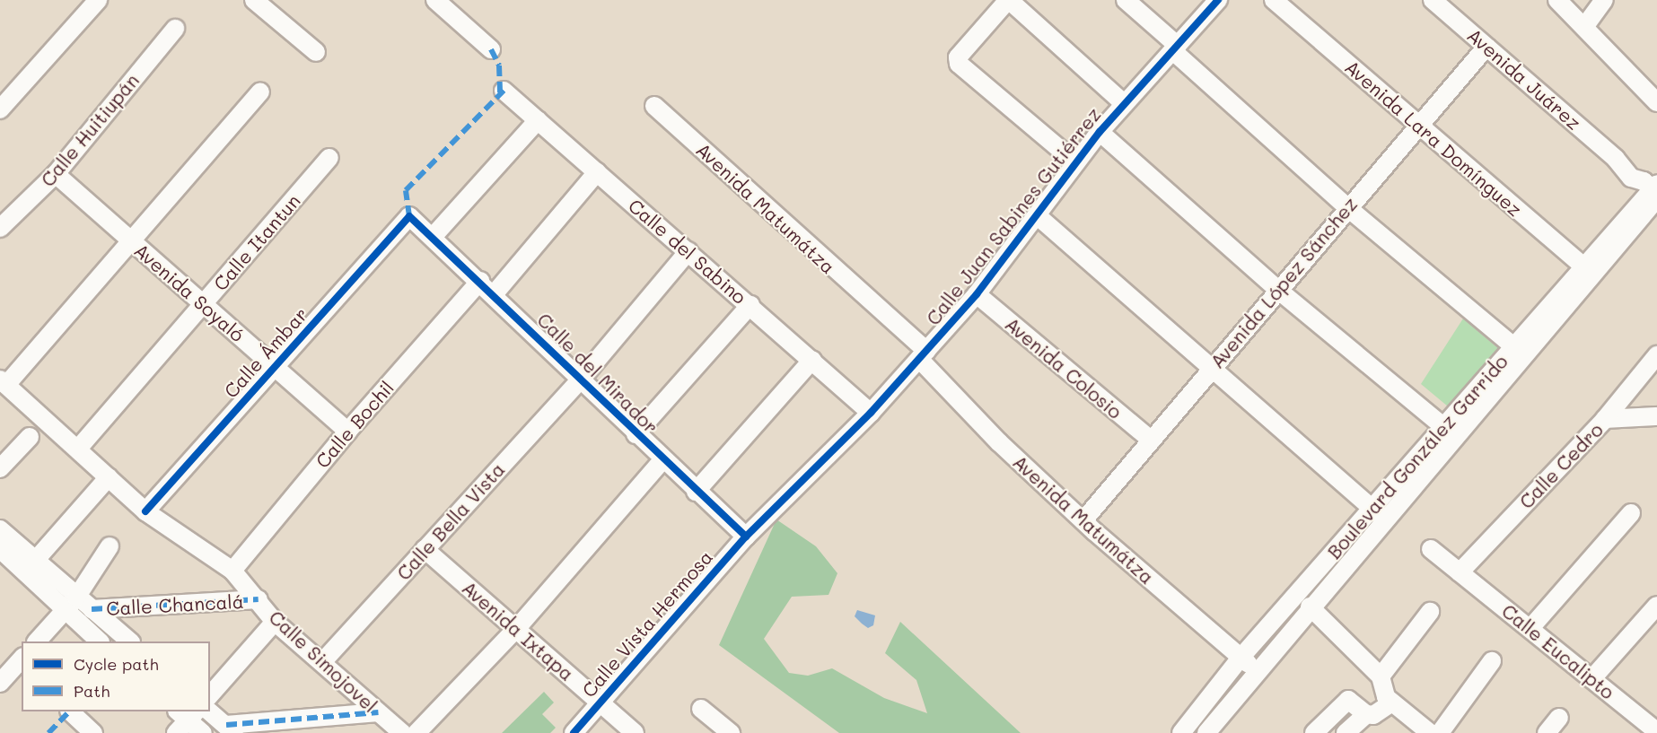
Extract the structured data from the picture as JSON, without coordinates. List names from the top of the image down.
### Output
{
  "streets": {
    "street": [
      "Avenida Juárez",
      "Calle Huitiupán",
      "Avenida Lara Domínguez",
      "Avenida Matumátza",
      "Calle Juan Sabines Gutiérrez",
      "Calle Itantun",
      "Calle del Sabino",
      "Avenida López Sánchez",
      "Avenida Soyaló",
      "Calle Ámbar",
      "Avenida Colosio",
      "Calle del Mirador",
      "Calle Bochil",
      "Boulevard González Garrido",
      "Calle Cedro",
      "Calle Bella Vista",
      "Calle Chancalá",
      "Calle Vista Hermosa",
      "Avenida Ixtapa",
      "Calle Eucalipto",
      "Calle Simojovel"
    ]
  },
  "crossings": [
    ["Avenida Juárez", "Avenida López Sánchez"],
    ["Avenida Juárez", "Boulevard González Garrido"],
    ["Calle Huitiupán", "Avenida Soyaló"],
    ["Avenida Lara Domínguez", "Avenida López Sánchez"],
    ["Avenida Lara Domínguez", "Boulevard González Garrido"],
    ["Avenida Matumátza", "Calle Juan Sabines Gutiérrez"],
    ["Avenida Matumátza", "Avenida López Sánchez"],
    ["Avenida Matumátza", "Boulevard González Garrido"],
    ["Calle Juan Sabines Gutiérrez", "Calle del Sabino"],
    ["Calle Juan Sabines Gutiérrez", "Avenida Colosio"],
    ["Calle Juan Sabines Gutiérrez", "Calle del Mirador"],
    ["Calle Juan Sabines Gutiérrez", "Calle Vista Hermosa"],
    ["Calle Itantun", "Avenida Soyaló"],
    ["Calle Itantun", "Calle Simojovel"],
    ["Calle del Sabino", "Calle Bella Vista"],
    ["Avenida López Sánchez", "Avenida Colosio"],
    ["Avenida Soyaló", "Calle Ámbar"],
    ["Avenida Soyaló", "Calle Bochil"],
    ["Calle Ámbar", "Calle del Mirador"],
    ["Calle Ámbar", "Calle Simojovel"],
    ["Calle del Mirador", "Calle Bochil"],
    ["Calle del Mirador", "Calle Bella Vista"],
    ["Calle del Mirador", "Calle Vista Hermosa"],
    ["Calle Bochil", "Calle Simojovel"],
    ["Calle Cedro", "Calle Eucalipto"],
    ["Calle Bella Vista", "Avenida Ixtapa"],
    ["Calle Bella Vista", "Calle Simojovel"],
    ["Calle Chancalá", "Calle Simojovel"],
    ["Calle Vista Hermosa", "Avenida Ixtapa"]
  ],
  "legend": ["Cycle path", "Path"]
}
